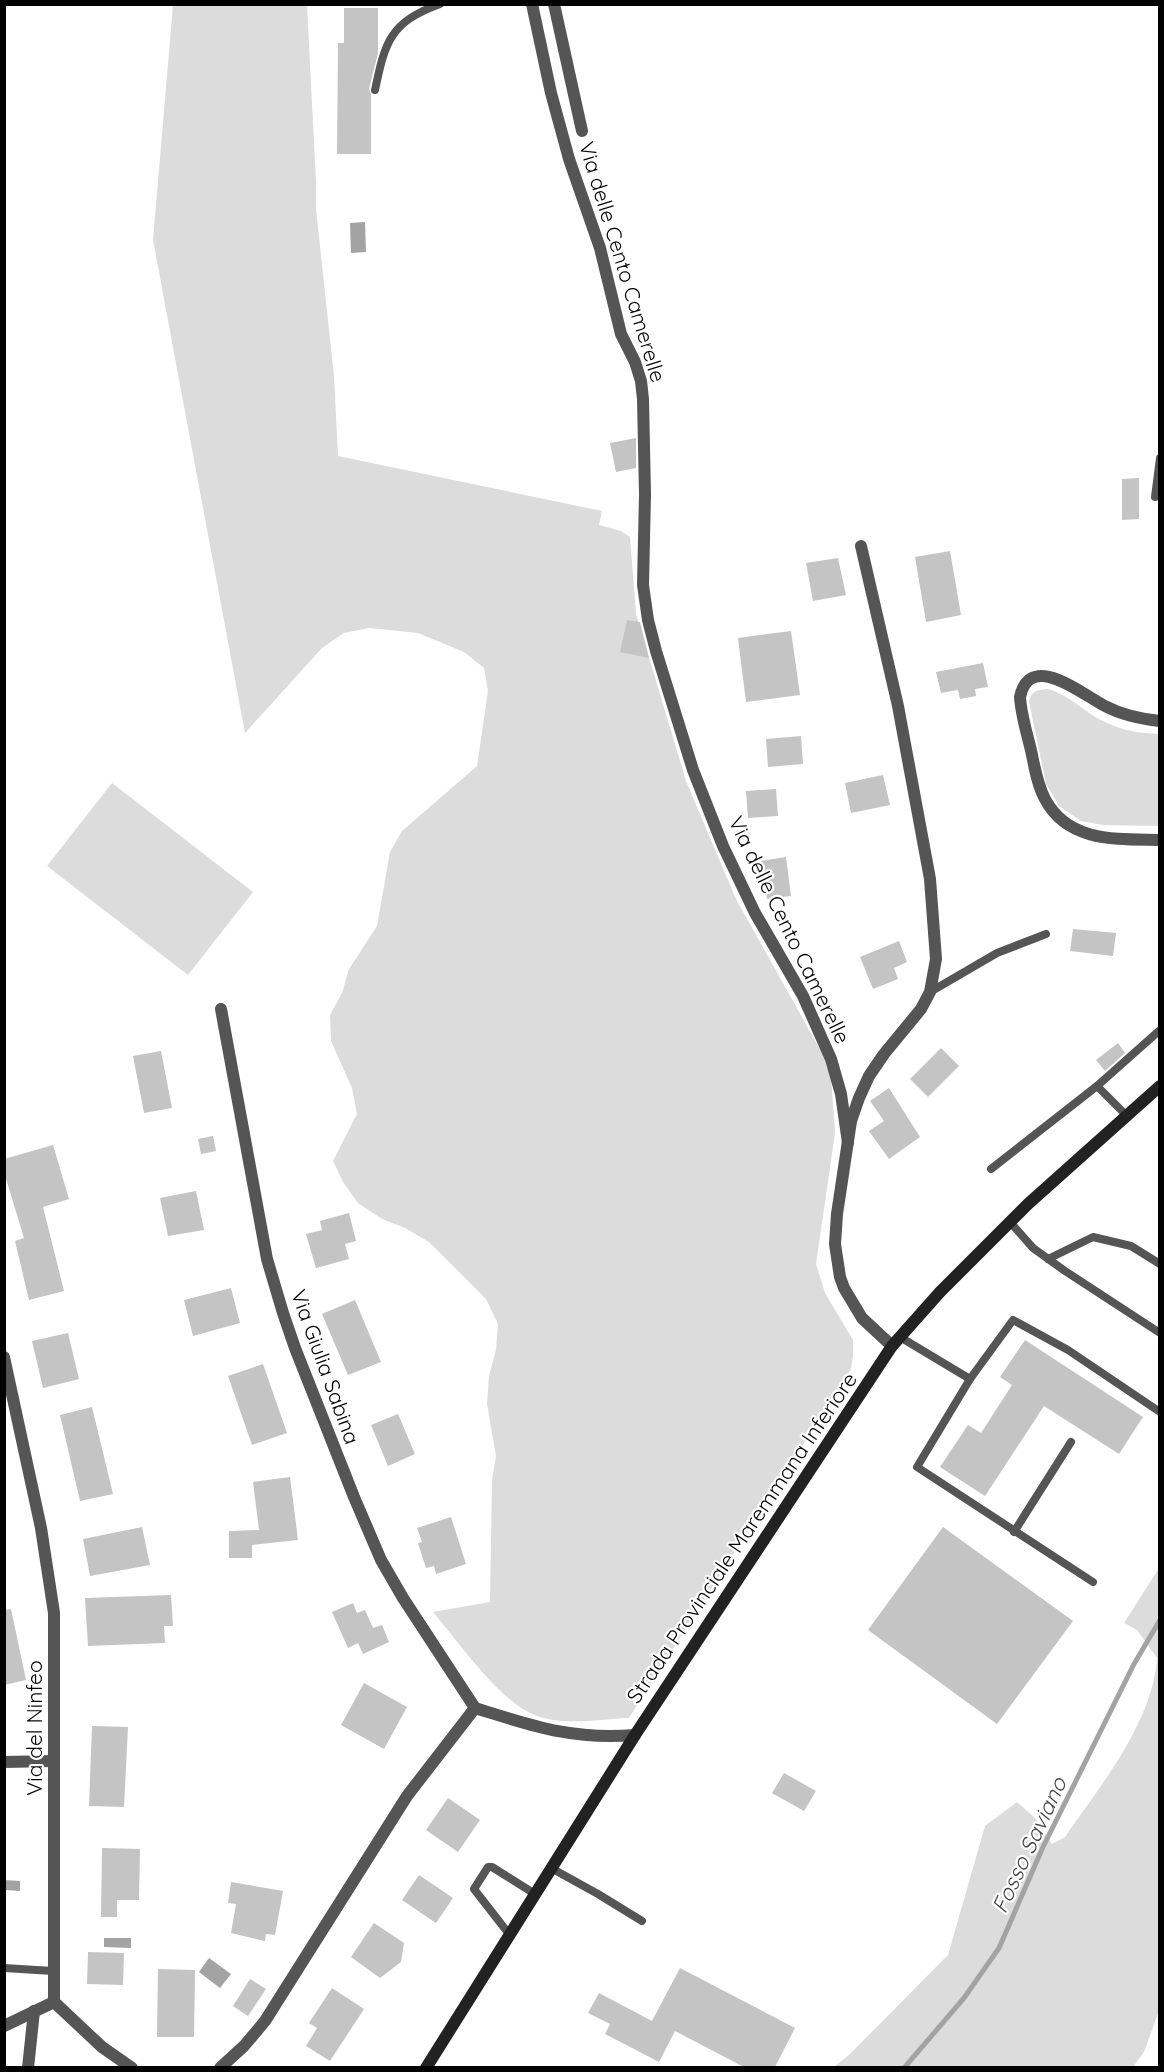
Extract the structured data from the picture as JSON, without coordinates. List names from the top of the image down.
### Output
{
  "streets": {
    "main road": ["Strada Provinciale Maremmana Inferiore"],
    "street": ["Via delle Cento Camerelle", "Via Giulia Sabina", "Via del Ninfeo"]
  },
  "crossings": [
    ["Via delle Cento Camerelle", "Strada Provinciale Maremmana Inferiore"]
  ],
  "water": ["Fosso Saviano"]
}
